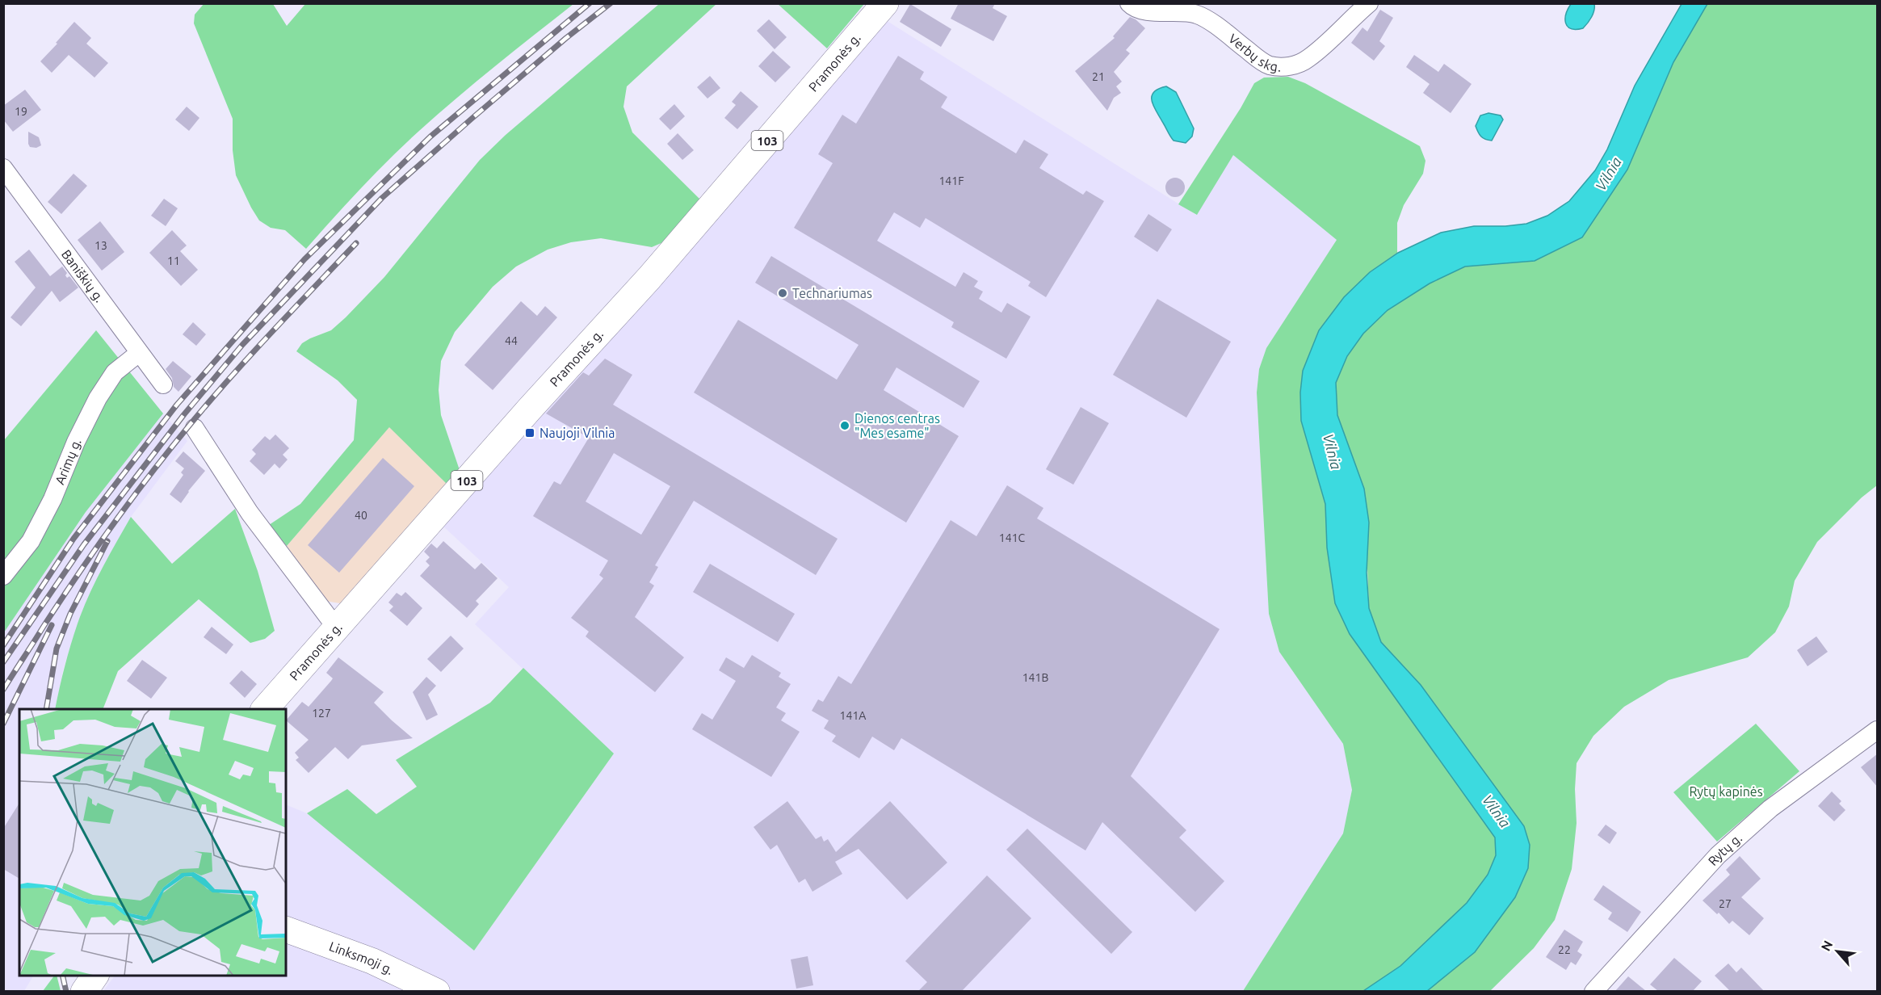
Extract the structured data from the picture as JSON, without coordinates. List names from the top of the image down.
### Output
{
  "streets": {
    "main road": ["Pramonės g.", "103", "Linksmoji g."],
    "street": [
      "Verbų skg.",
      "Baniškių g.",
      "Arimų g.",
      "Rytų g."
    ]
  },
  "crossings": [
    ["Baniškių g.", "Arimų g."]
  ],
  "water": ["Vilnia"],
  "parks": ["Rytų kapinės"],
  "places": {
    "other": ["Technariumas", "Dienos centras \"Mes esame\""],
    "transit": ["Naujoji Vilnia"]
  },
  "house_numbers": [
    "21",
    "19",
    "141F",
    "13",
    "11",
    "44",
    "40",
    "141C",
    "141B",
    "127",
    "141A",
    "27",
    "22"
  ],
  "north": "top left"
}
